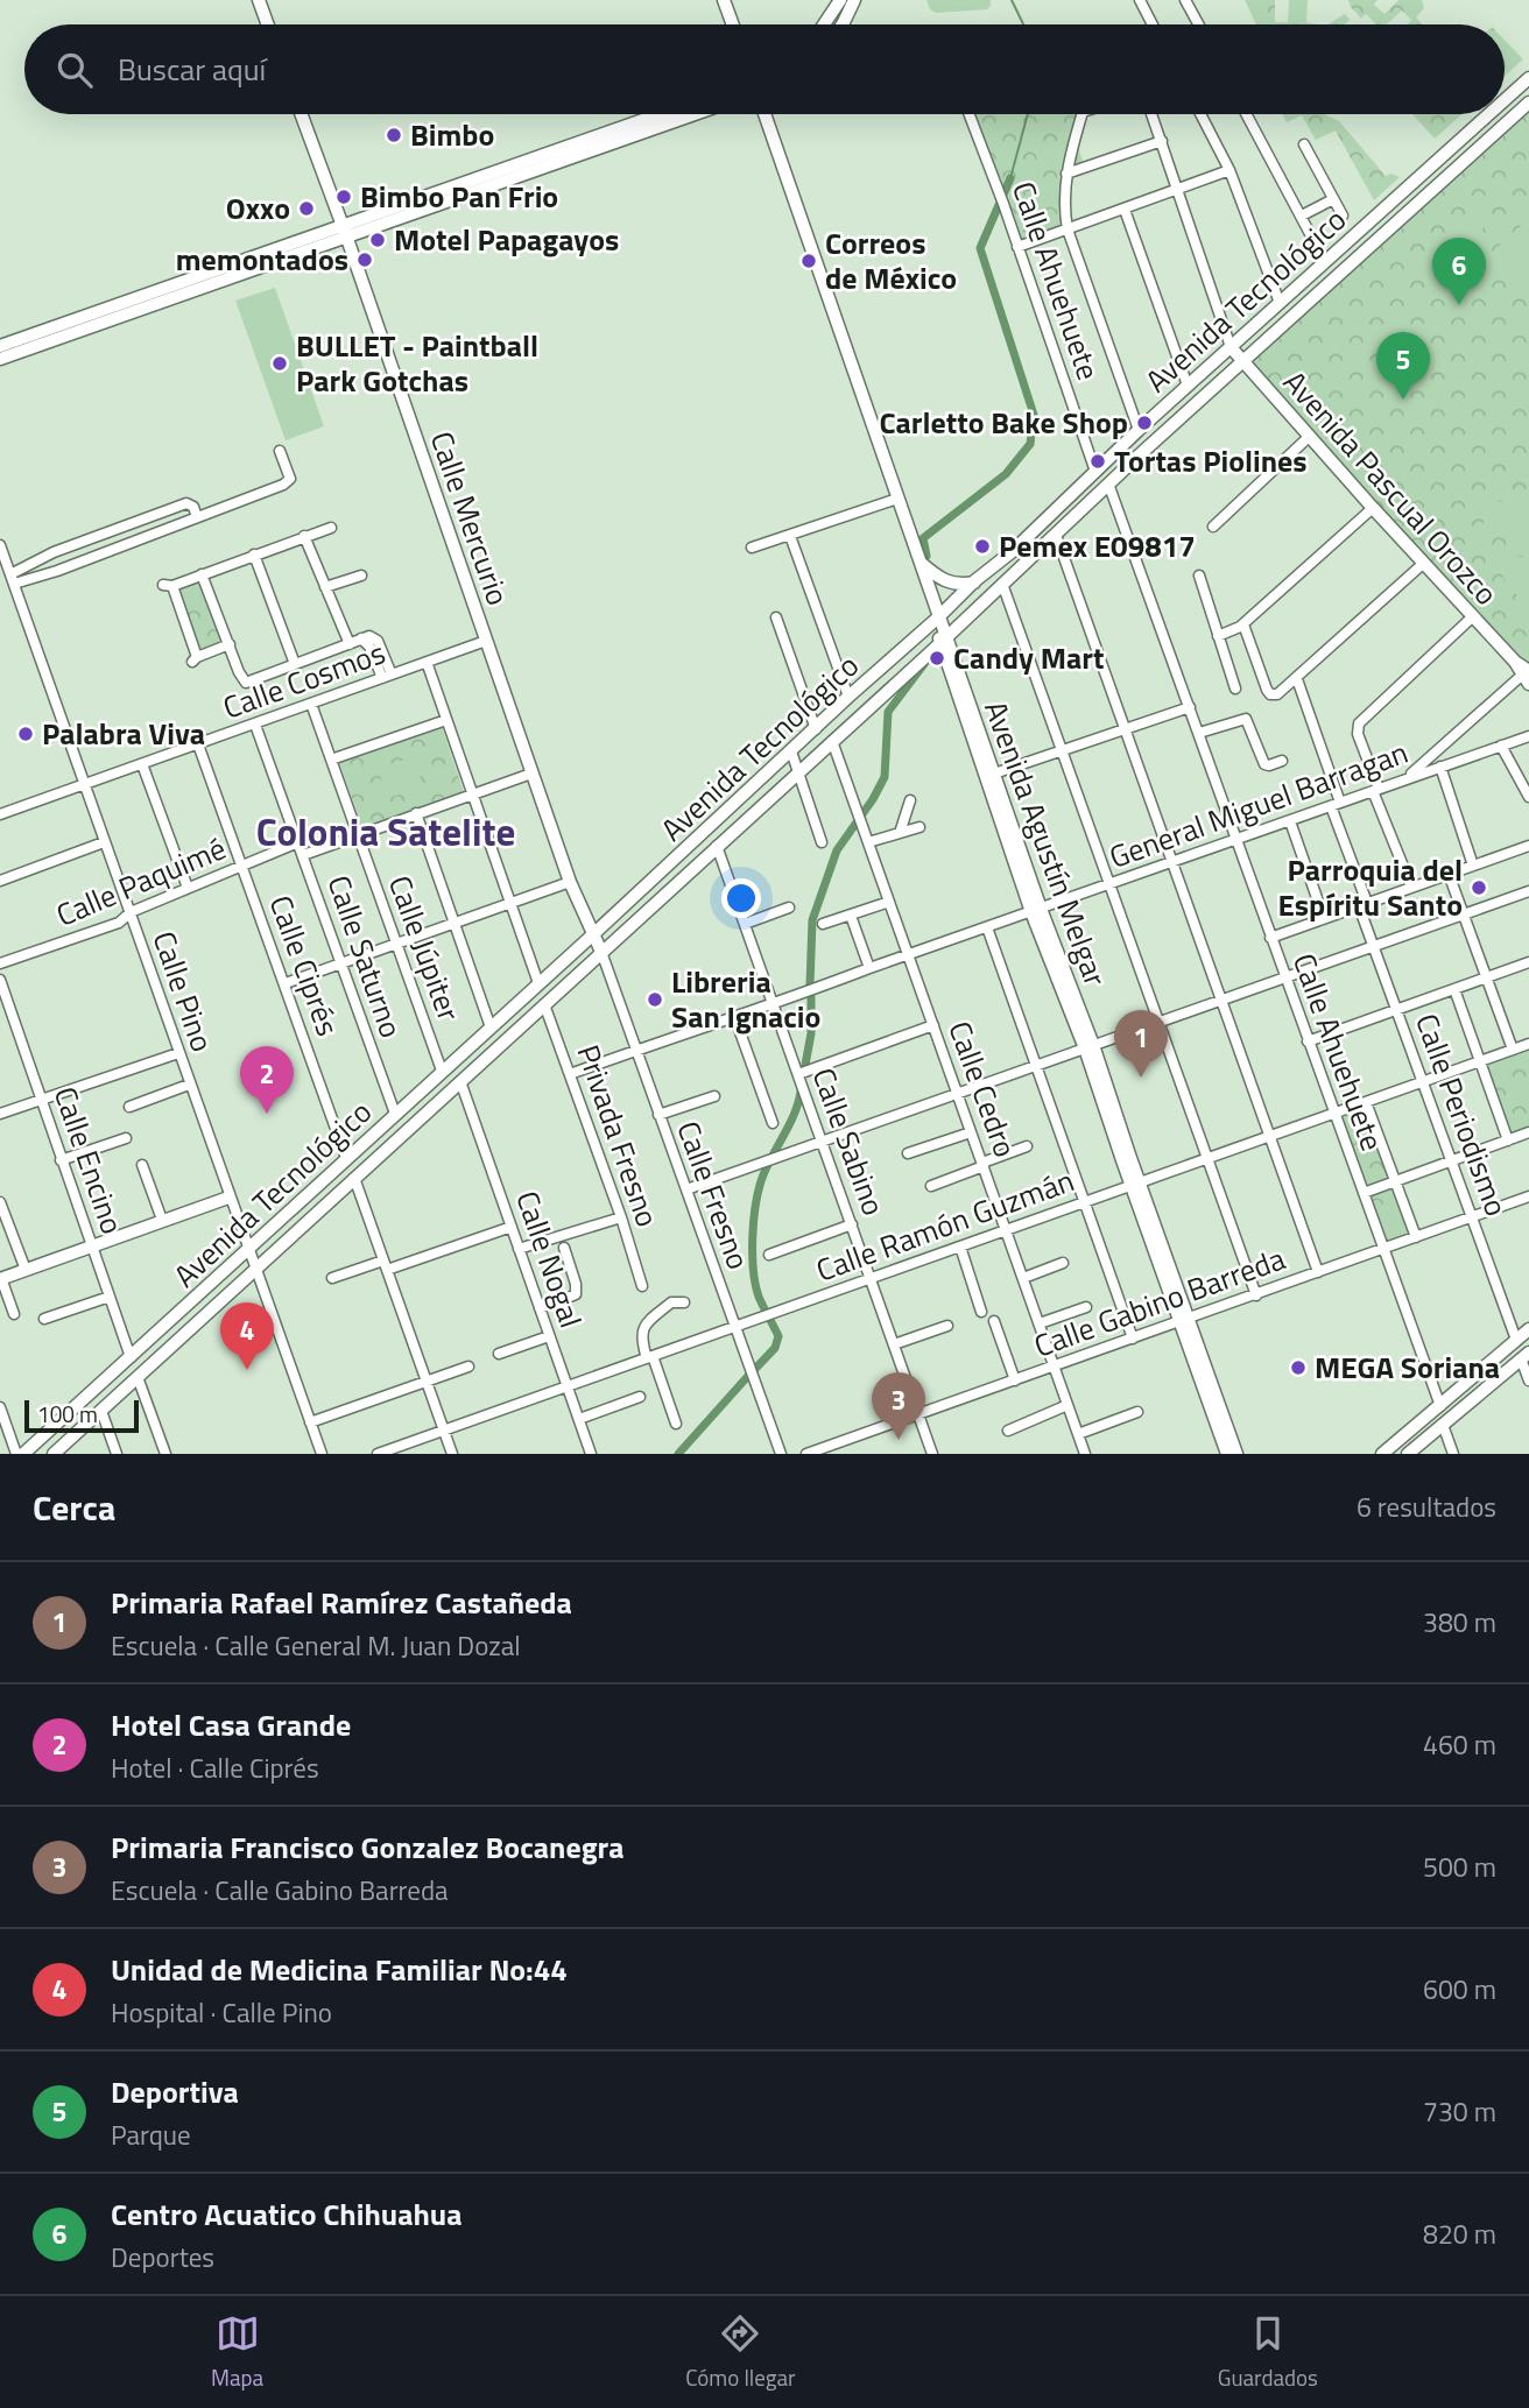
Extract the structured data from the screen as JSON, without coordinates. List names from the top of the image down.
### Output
{
  "streets": {
    "main road": [
      "Avenida Tecnológico",
      "Avenida Pascual Orozco",
      "Calle Mercurio",
      "Avenida Agustín Melgar"
    ],
    "street": [
      "Calle Ahuehuete",
      "Calle Cosmos",
      "General Miguel Barragan",
      "Calle Paquimé",
      "Calle Júpiter",
      "Calle Saturno",
      "Calle Ciprés",
      "Calle Pino",
      "Calle Cedro",
      "Calle Periodismo",
      "Privada Fresno",
      "Calle Sabino",
      "Calle Encino",
      "Calle Fresno",
      "Calle Ramón Guzmán",
      "Calle Nogal",
      "Calle Gabino Barreda"
    ]
  },
  "crossings": [
    ["Calle Ahuehuete", "Avenida Tecnológico"],
    ["Calle Ahuehuete", "General Miguel Barragan"],
    ["Calle Ahuehuete", "Calle Ramón Guzmán"],
    ["Calle Ahuehuete", "Calle Gabino Barreda"],
    ["Avenida Tecnológico", "Avenida Pascual Orozco"],
    ["Avenida Tecnológico", "Calle Mercurio"],
    ["Avenida Tecnológico", "Avenida Agustín Melgar"],
    ["Avenida Tecnológico", "Calle Júpiter"],
    ["Avenida Tecnológico", "Calle Saturno"],
    ["Avenida Tecnológico", "Calle Ciprés"],
    ["Avenida Tecnológico", "Calle Pino"],
    ["Avenida Tecnológico", "Calle Cedro"],
    ["Avenida Tecnológico", "Privada Fresno"],
    ["Avenida Tecnológico", "Calle Sabino"],
    ["Avenida Tecnológico", "Calle Encino"],
    ["Avenida Tecnológico", "Calle Fresno"],
    ["Avenida Tecnológico", "Calle Nogal"],
    ["Calle Mercurio", "Calle Cosmos"],
    ["Calle Mercurio", "Calle Fresno"],
    ["Calle Cosmos", "Calle Júpiter"],
    ["Calle Cosmos", "Calle Saturno"],
    ["Calle Cosmos", "Calle Ciprés"],
    ["Calle Cosmos", "Calle Pino"],
    ["General Miguel Barragan", "Avenida Agustín Melgar"],
    ["General Miguel Barragan", "Calle Cedro"],
    ["General Miguel Barragan", "Calle Periodismo"],
    ["General Miguel Barragan", "Privada Fresno"],
    ["General Miguel Barragan", "Calle Sabino"],
    ["General Miguel Barragan", "Calle Fresno"],
    ["Avenida Agustín Melgar", "Calle Ramón Guzmán"],
    ["Avenida Agustín Melgar", "Calle Gabino Barreda"],
    ["Calle Paquimé", "Calle Saturno"],
    ["Calle Paquimé", "Calle Ciprés"],
    ["Calle Paquimé", "Calle Pino"],
    ["Calle Cedro", "Calle Ramón Guzmán"],
    ["Calle Cedro", "Calle Gabino Barreda"],
    ["Calle Periodismo", "Calle Ramón Guzmán"],
    ["Calle Periodismo", "Calle Gabino Barreda"],
    ["Calle Sabino", "Calle Ramón Guzmán"],
    ["Calle Sabino", "Calle Gabino Barreda"],
    ["Calle Fresno", "Calle Ramón Guzmán"],
    ["Calle Ramón Guzmán", "Calle Nogal"]
  ],
  "districts": ["Colonia Satelite"],
  "places": [
    "Bimbo",
    "Bimbo Pan Frio",
    "Oxxo",
    "Motel Papagayos",
    "memontados",
    "Correos de México",
    "BULLET - Paintball Park Gotchas",
    "Carletto Bake Shop",
    "Tortas Piolines",
    "Pemex E09817",
    "Candy Mart",
    "Palabra Viva",
    "Parroquia del Espíritu Santo",
    "Libreria San Ignacio",
    "MEGA Soriana"
  ],
  "scale_bar": "100 m",
  "page": {
    "search": "Buscar aquí",
    "pins": [
      "6",
      "5",
      "1",
      "2",
      "4",
      "3"
    ],
    "scale": "100 m",
    "heading": ["Cerca", "6 resultados"],
    "list": [
      {
        "mark": "1",
        "name": "Primaria Rafael Ramírez Castañeda",
        "note": "Escuela · Calle General M. Juan Dozal",
        "value": "380 m"
      },
      {
        "mark": "2",
        "name": "Hotel Casa Grande",
        "note": "Hotel · Calle Ciprés",
        "value": "460 m"
      },
      {
        "mark": "3",
        "name": "Primaria Francisco Gonzalez Bocanegra",
        "note": "Escuela · Calle Gabino Barreda",
        "value": "500 m"
      },
      {
        "mark": "4",
        "name": "Unidad de Medicina Familiar No:44",
        "note": "Hospital · Calle Pino",
        "value": "600 m"
      },
      {
        "mark": "5",
        "name": "Deportiva",
        "note": "Parque",
        "value": "730 m"
      },
      {
        "mark": "6",
        "name": "Centro Acuatico Chihuahua",
        "note": "Deportes",
        "value": "820 m"
      }
    ],
    "nav": ["Mapa", "Cómo llegar", "Guardados"]
  }
}
